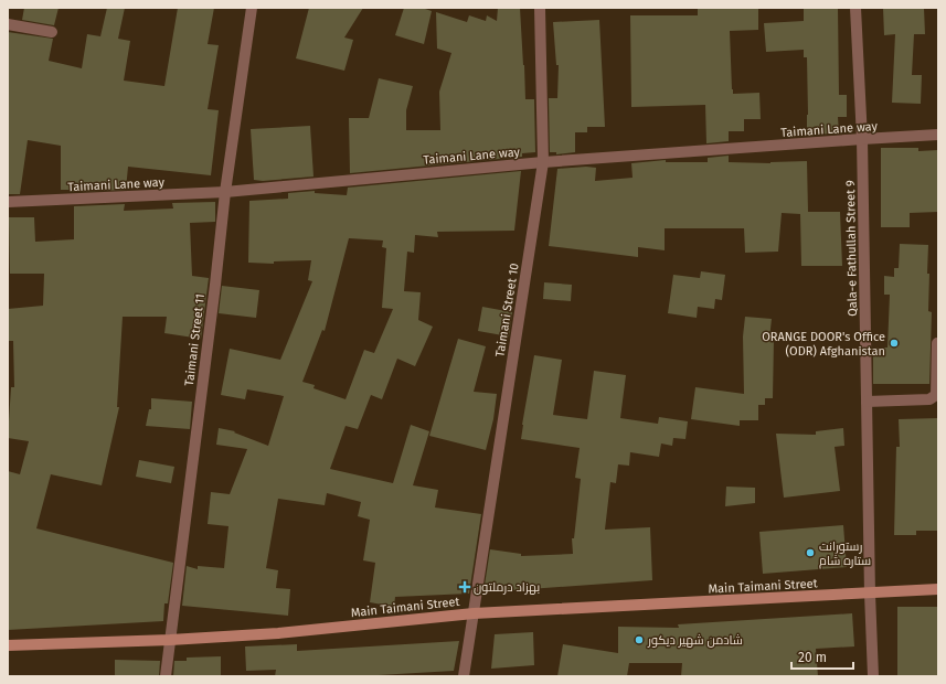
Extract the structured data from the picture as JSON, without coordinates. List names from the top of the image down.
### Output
{
  "streets": {
    "main road": ["Main Taimani Street"],
    "street": [
      "Taimani Lane way",
      "Qala-e Fathullah Street 9",
      "Taimani Street 10",
      "Taimani Street 11"
    ]
  },
  "crossings": [
    ["Taimani Lane way", "Qala-e Fathullah Street 9"],
    ["Taimani Lane way", "Taimani Street 10"],
    ["Taimani Lane way", "Taimani Street 11"],
    ["Qala-e Fathullah Street 9", "Main Taimani Street"],
    ["Taimani Street 10", "Main Taimani Street"],
    ["Taimani Street 11", "Main Taimani Street"]
  ],
  "places": {
    "other": ["ORANGE DOOR's Office (ODR) Afghanistan", "رستورانت ستاره شام", "شادمن شهیر دیکور"],
    "health": ["بهزاد درملتون"]
  },
  "scale_bar": "20 m"
}
